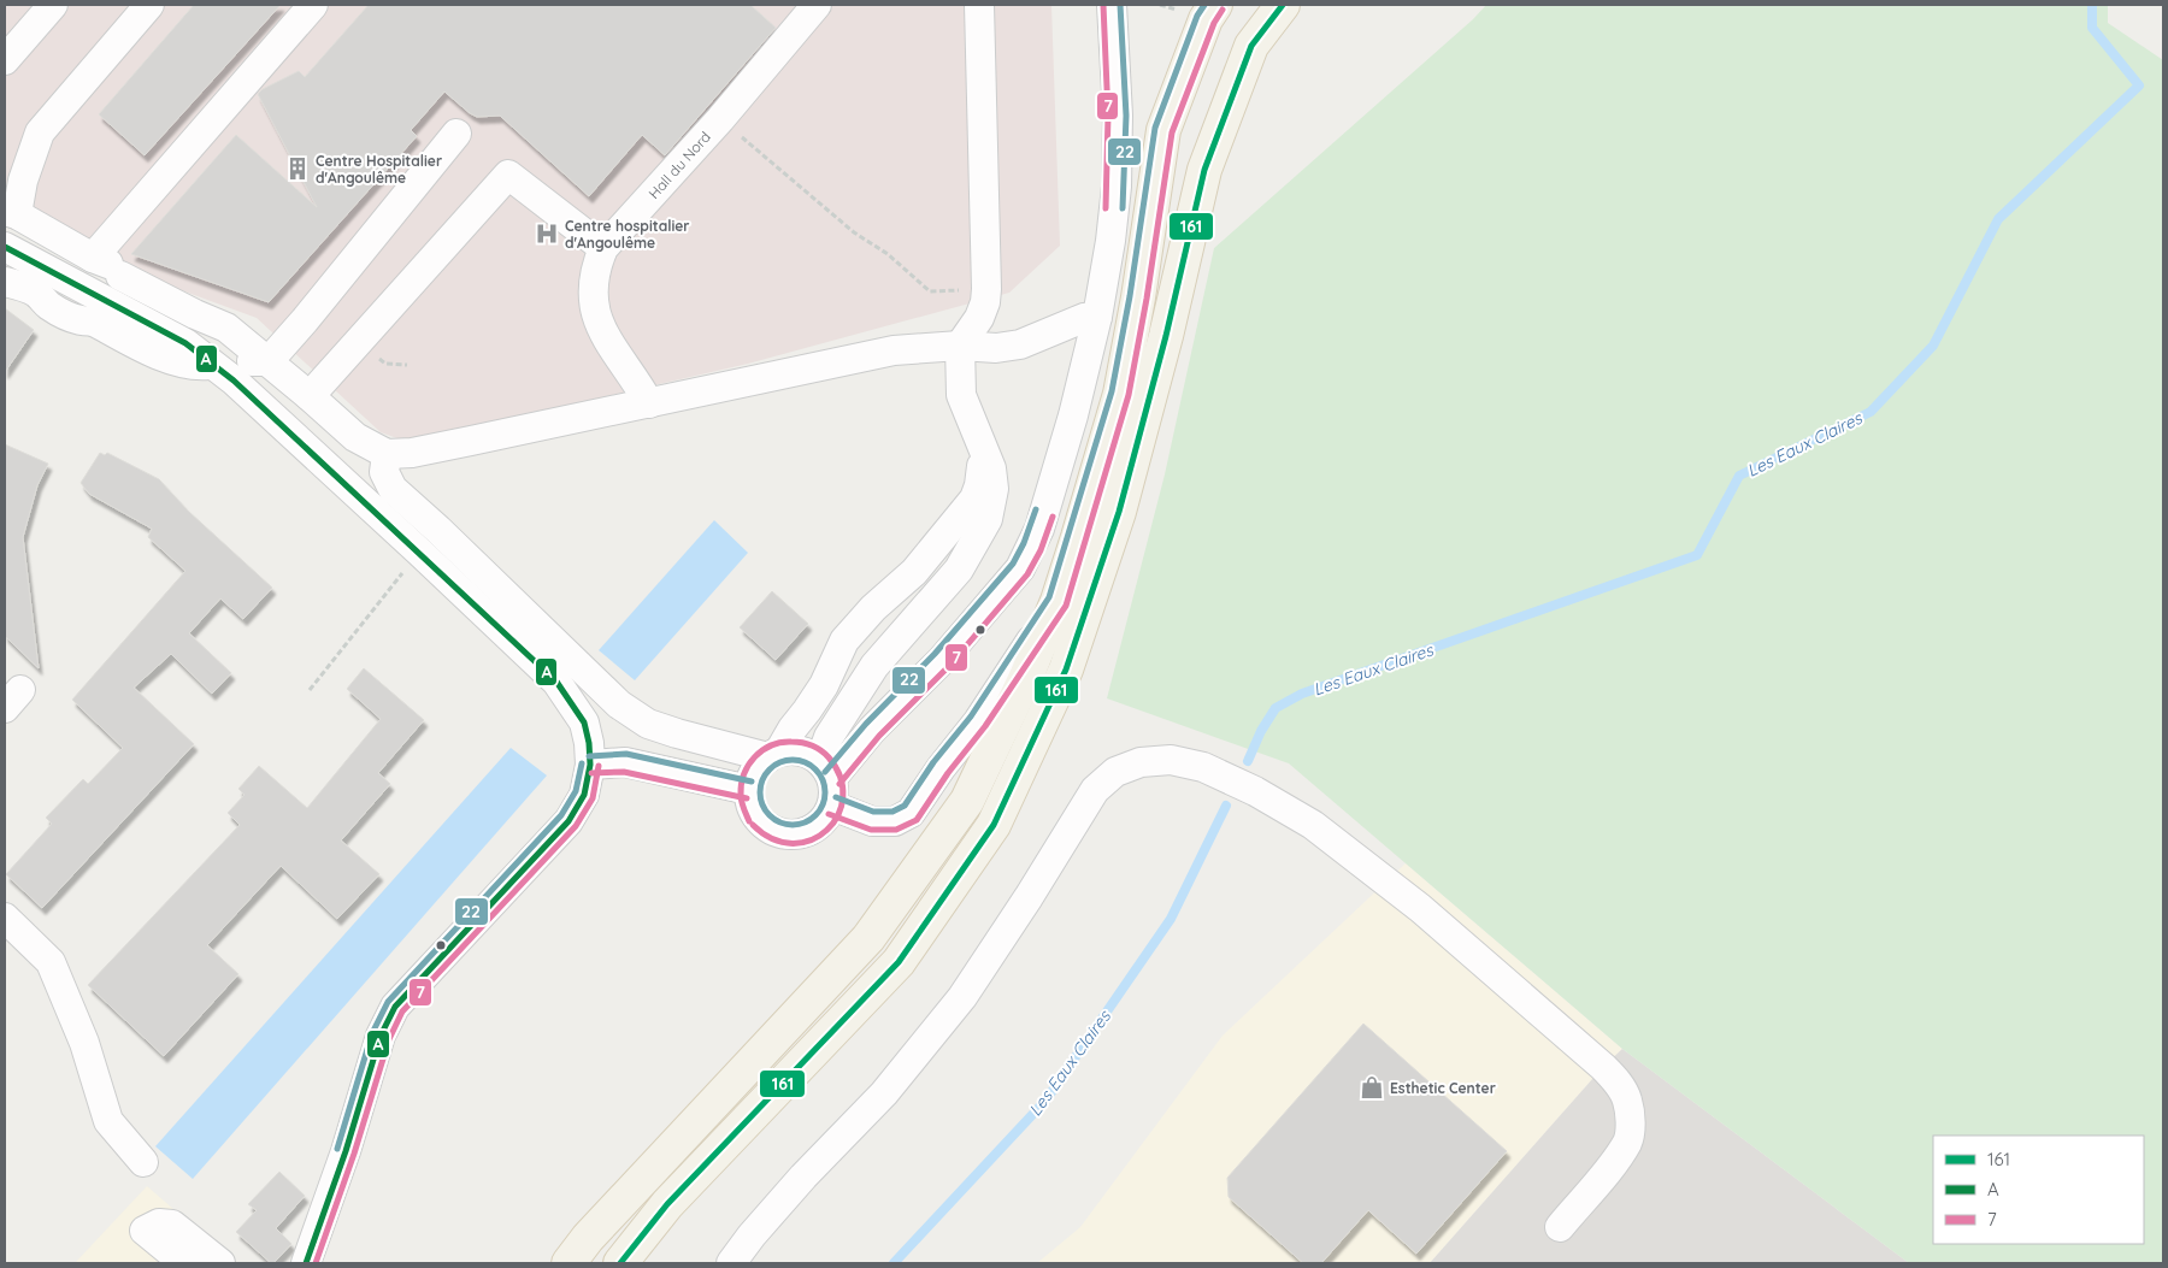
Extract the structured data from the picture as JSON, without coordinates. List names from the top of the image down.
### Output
{
  "streets": {
    "street": ["Hall du Nord"]
  },
  "water": ["Les Eaux Claires"],
  "places": {
    "building": ["Centre Hospitalier d'Angoulême"],
    "hospital": ["Centre hospitalier d'Angoulême"],
    "shop": ["Esthetic Center"]
  },
  "lines": [
    "transit line 161",
    "transit line 7",
    "transit line 22",
    "transit line A"
  ],
  "legend": ["161", "A", "7"]
}
